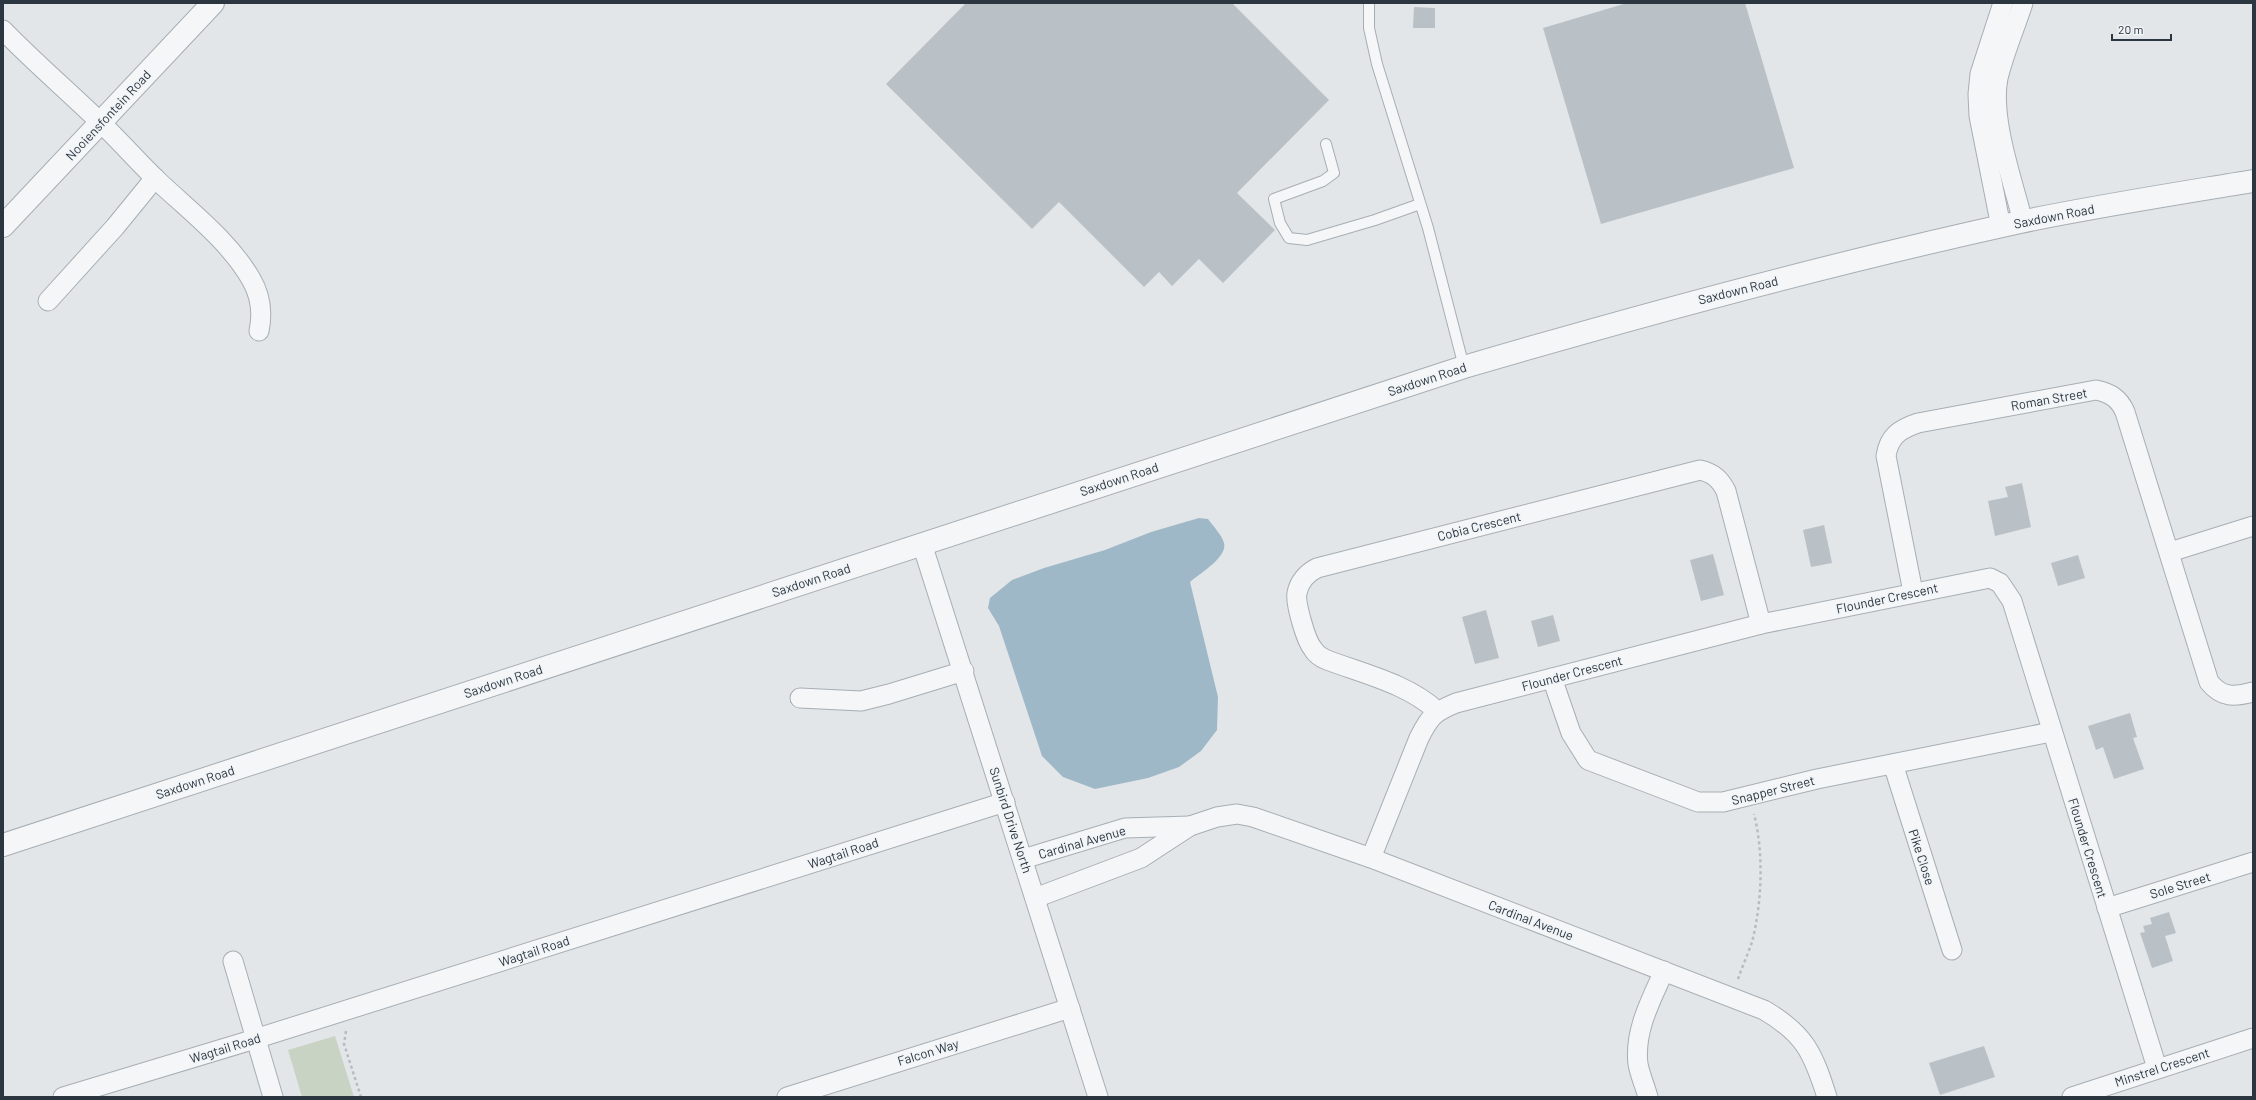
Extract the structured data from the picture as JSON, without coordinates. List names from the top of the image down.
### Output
{
  "streets": {
    "street": [
      "Nooiensfontein Road",
      "Saxdown Road",
      "Roman Street",
      "Cobia Crescent",
      "Flounder Crescent",
      "Snapper Street",
      "Sunbird Drive North",
      "Cardinal Avenue",
      "Wagtail Road",
      "Pike Close",
      "Sole Street",
      "Falcon Way",
      "Minstrel Crescent"
    ]
  },
  "crossings": [
    ["Saxdown Road", "Sunbird Drive North"],
    ["Roman Street", "Flounder Crescent"],
    ["Cobia Crescent", "Flounder Crescent"],
    ["Flounder Crescent", "Snapper Street"],
    ["Flounder Crescent", "Cardinal Avenue"],
    ["Flounder Crescent", "Sole Street"],
    ["Flounder Crescent", "Minstrel Crescent"],
    ["Snapper Street", "Pike Close"],
    ["Sunbird Drive North", "Cardinal Avenue"],
    ["Sunbird Drive North", "Wagtail Road"],
    ["Sunbird Drive North", "Falcon Way"]
  ],
  "scale_bar": "20 m"
}
